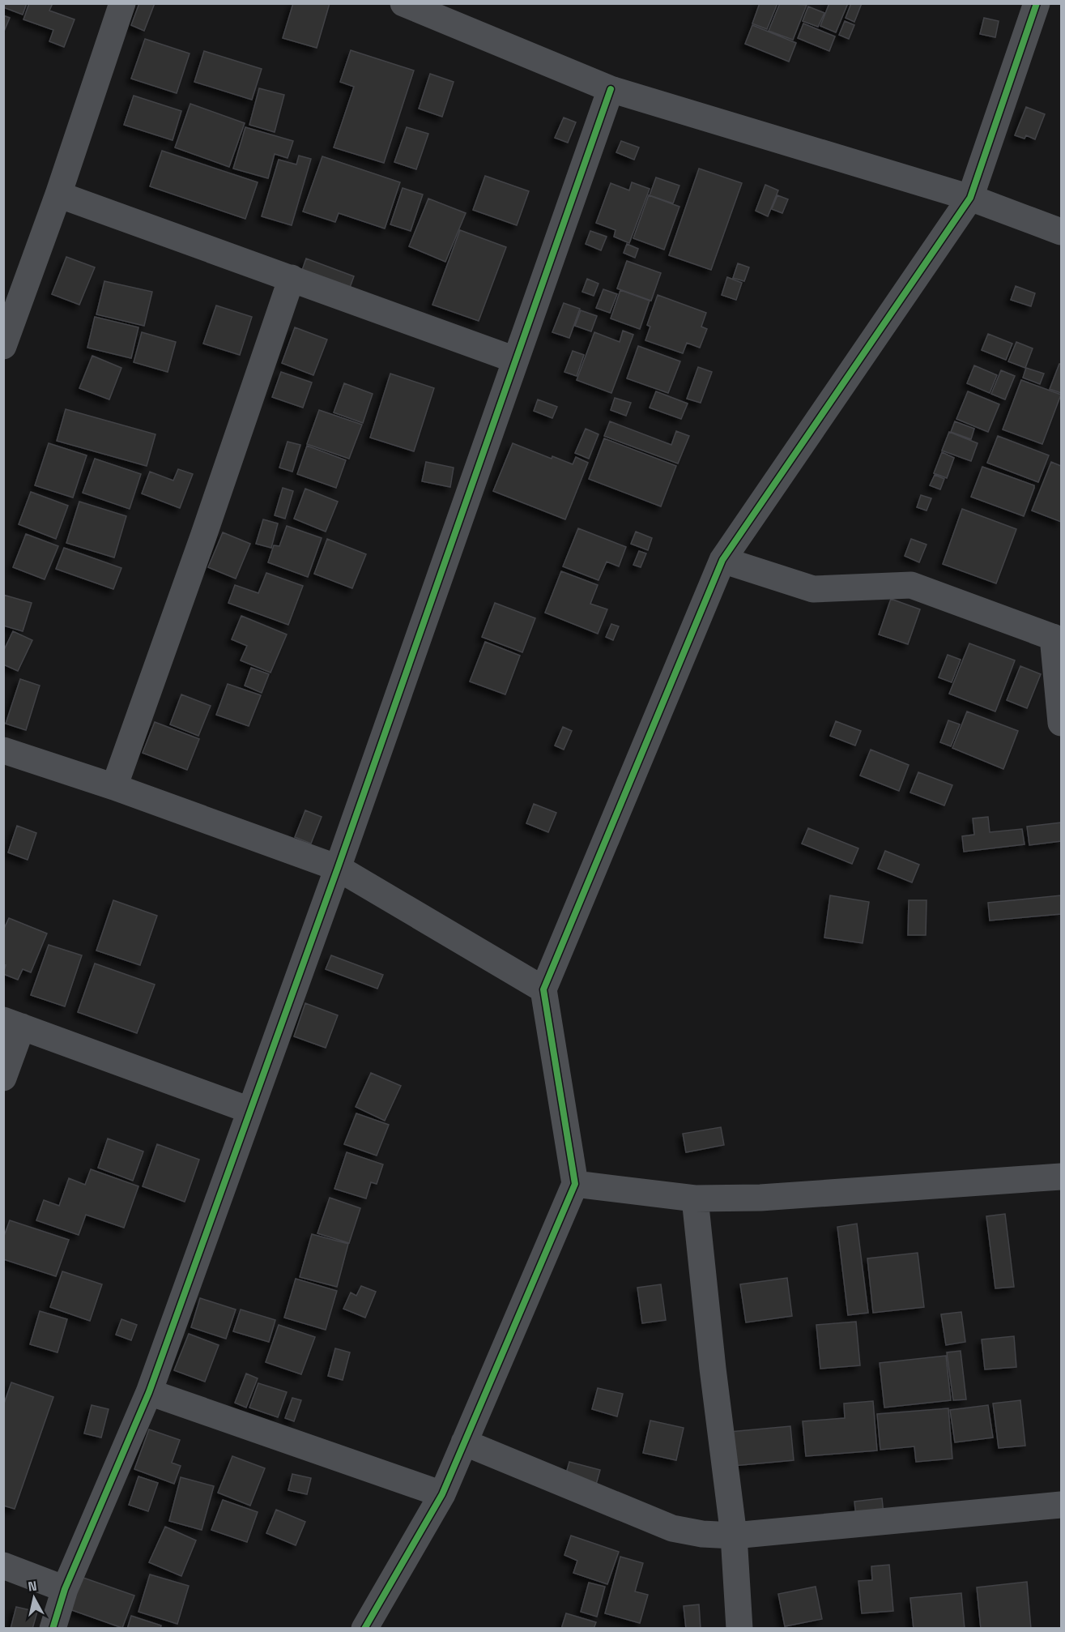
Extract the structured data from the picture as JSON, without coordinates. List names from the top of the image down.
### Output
{
  "north": "top"
}
